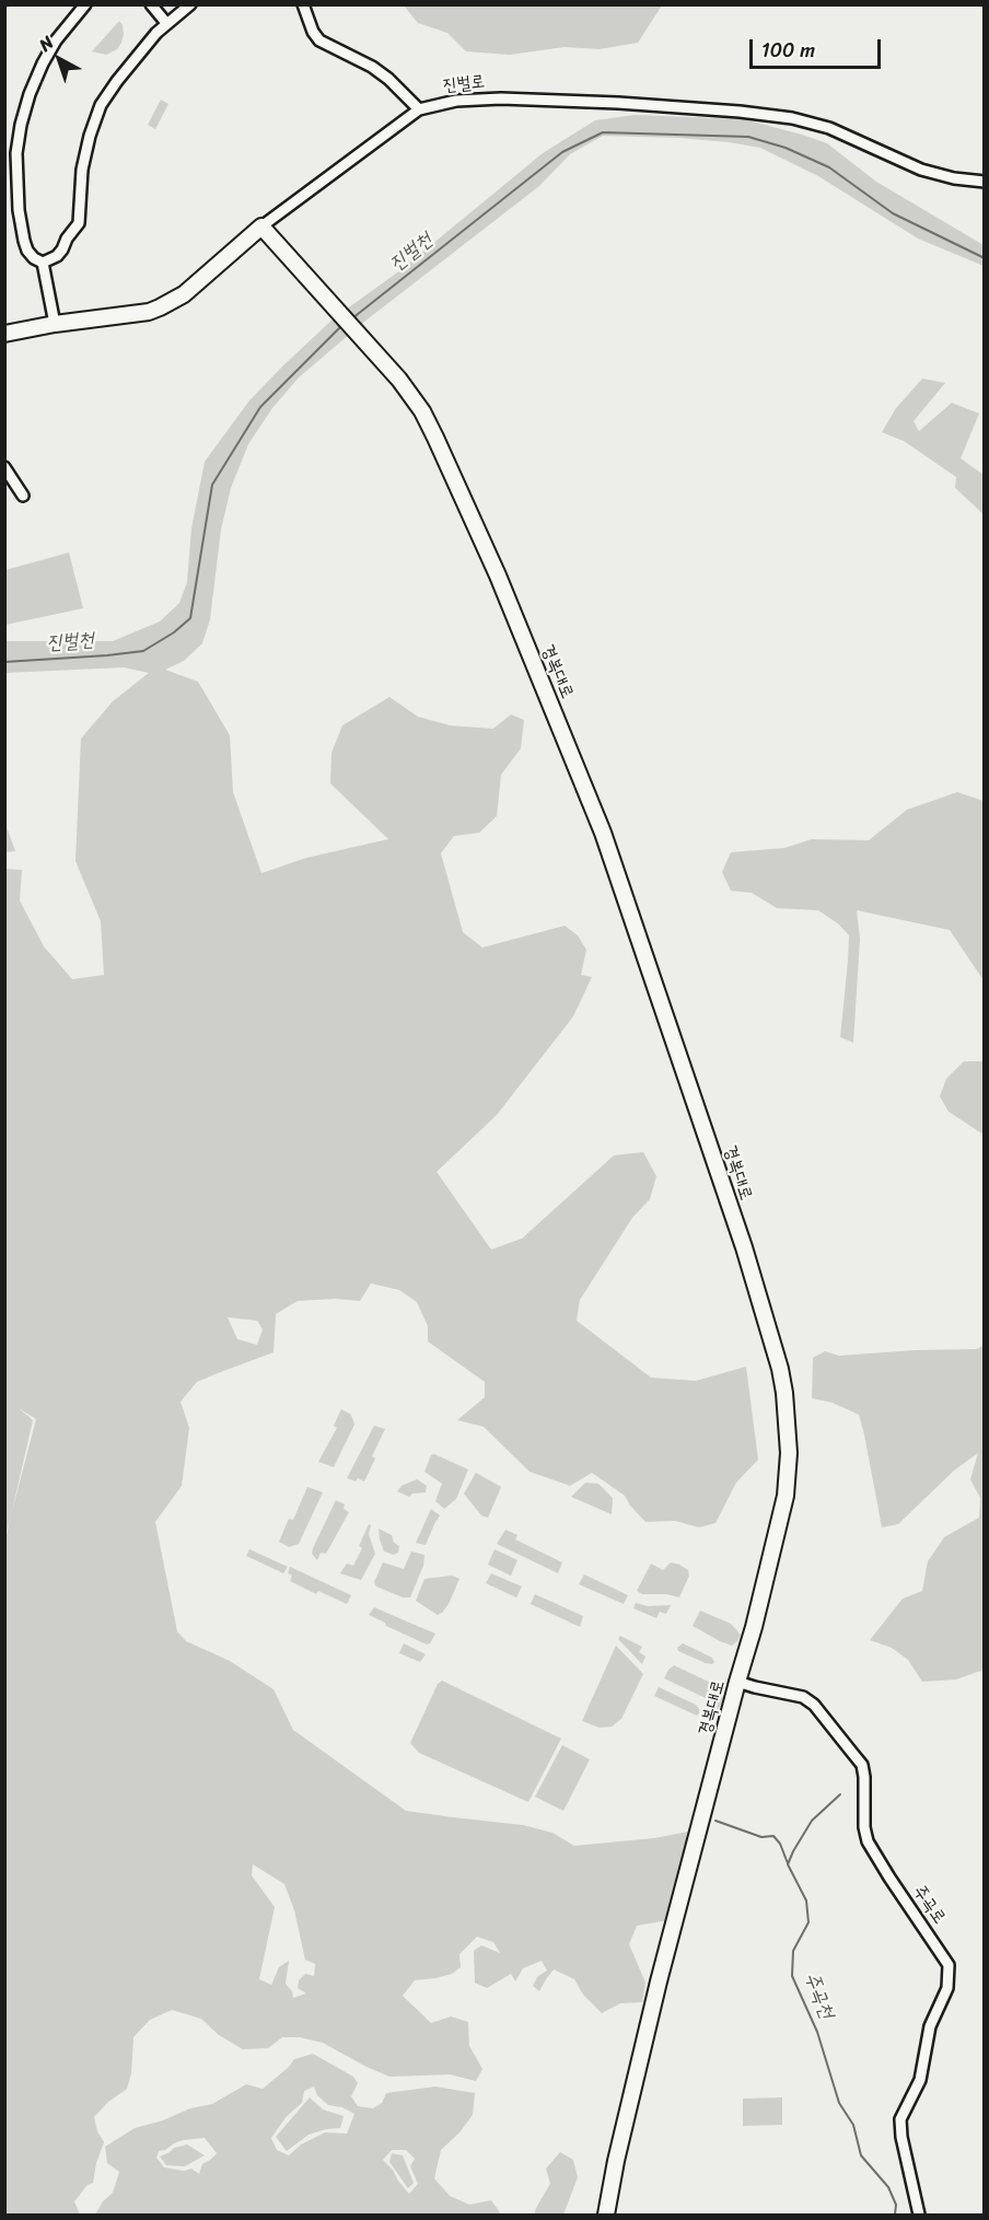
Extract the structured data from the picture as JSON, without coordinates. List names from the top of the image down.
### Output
{
  "streets": {
    "street": ["진벌로", "경복대로", "주곡로"]
  },
  "crossings": [
    ["진벌로", "경복대로"],
    ["경복대로", "주곡로"]
  ],
  "water": ["진벌천", "주곡천"],
  "scale_bar": "100 m",
  "north": "top left"
}
